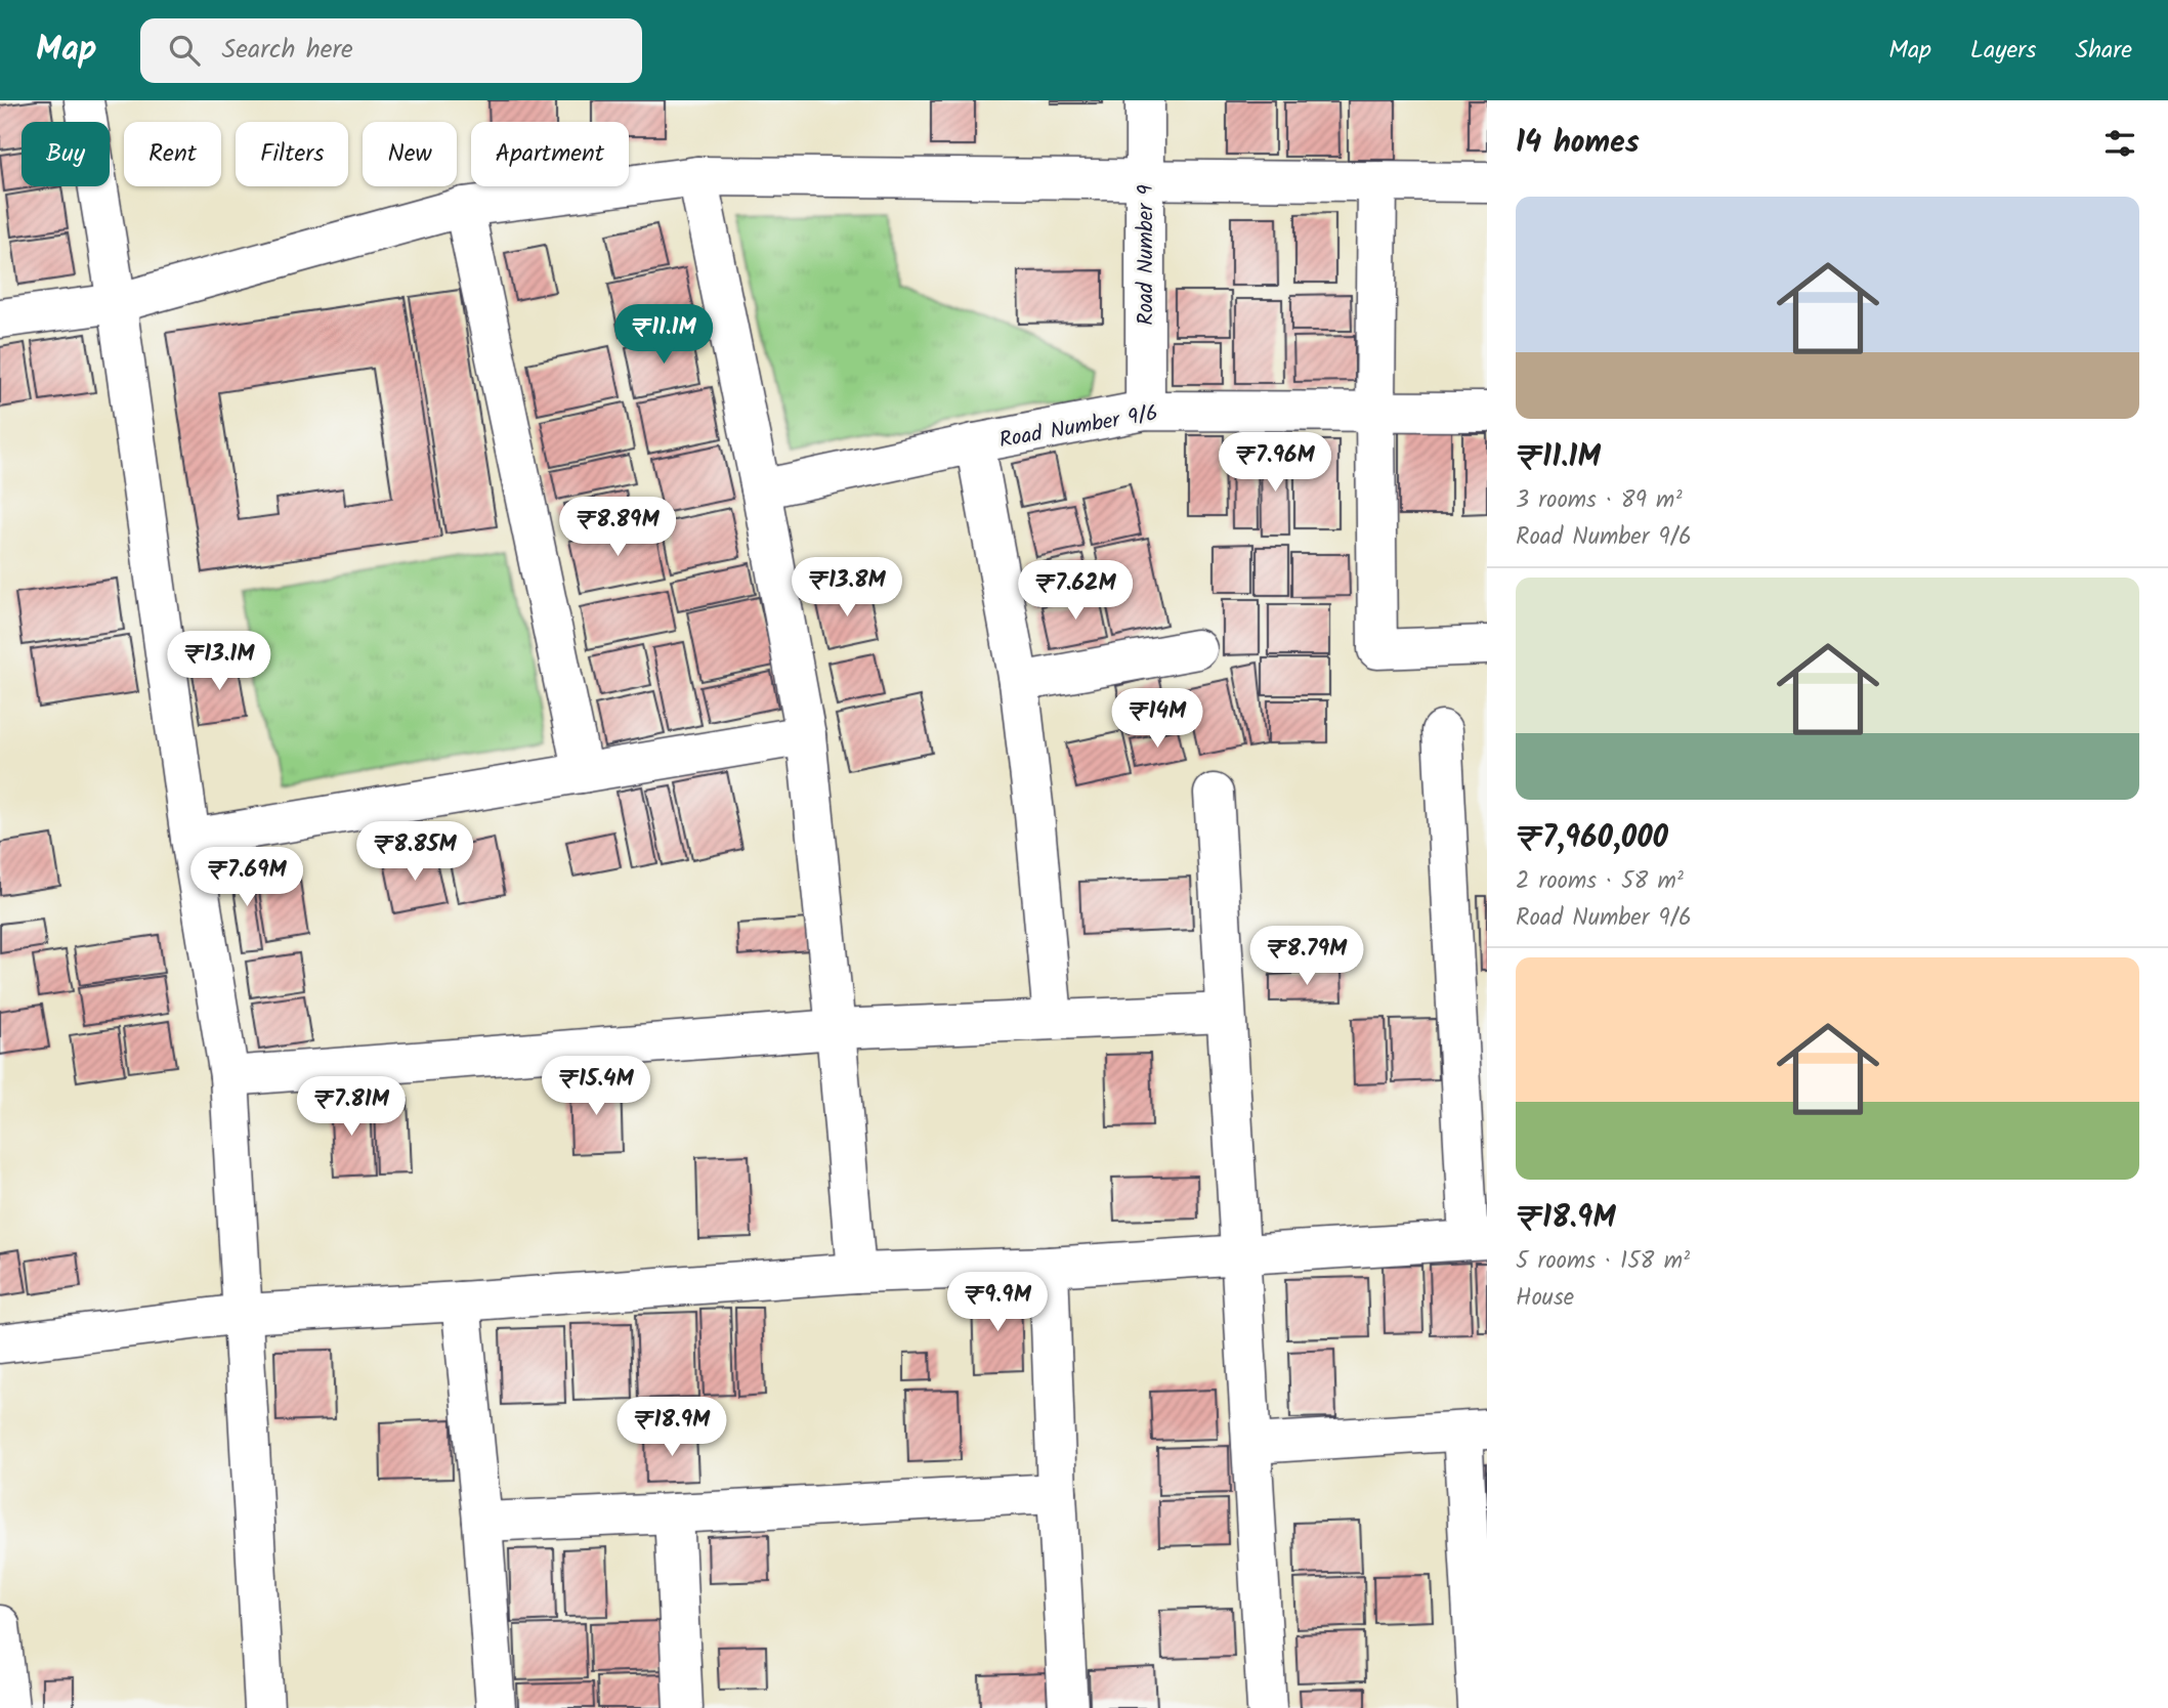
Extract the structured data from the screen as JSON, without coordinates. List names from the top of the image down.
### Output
{
  "streets": {
    "street": ["Road Number 9", "Road Number 9/6"]
  },
  "crossings": [
    ["Road Number 9", "Road Number 9/6"]
  ],
  "page": {
    "header": "Map",
    "search": "Search here",
    "nav": ["Map", "Layers", "Share"],
    "heading": "14 homes",
    "chip": [
      "Buy",
      "Rent",
      "Filters",
      "New",
      "Apartment"
    ],
    "list": [
      {
        "name": "₹11.1M",
        "note": "3 rooms · 89 m² · Road Number 9/6"
      },
      {
        "name": "₹7,960,000",
        "note": "2 rooms · 58 m² · Road Number 9/6"
      },
      {
        "name": "₹18.9M",
        "note": "5 rooms · 158 m² · House"
      }
    ],
    "price": [
      "₹11.1M",
      "₹7.96M",
      "₹8.89M",
      "₹13.8M",
      "₹7.62M",
      "₹13.1M",
      "₹14M",
      "₹8.85M",
      "₹7.69M",
      "₹8.79M",
      "₹15.4M",
      "₹7.81M",
      "₹9.9M",
      "₹18.9M"
    ]
  }
}
